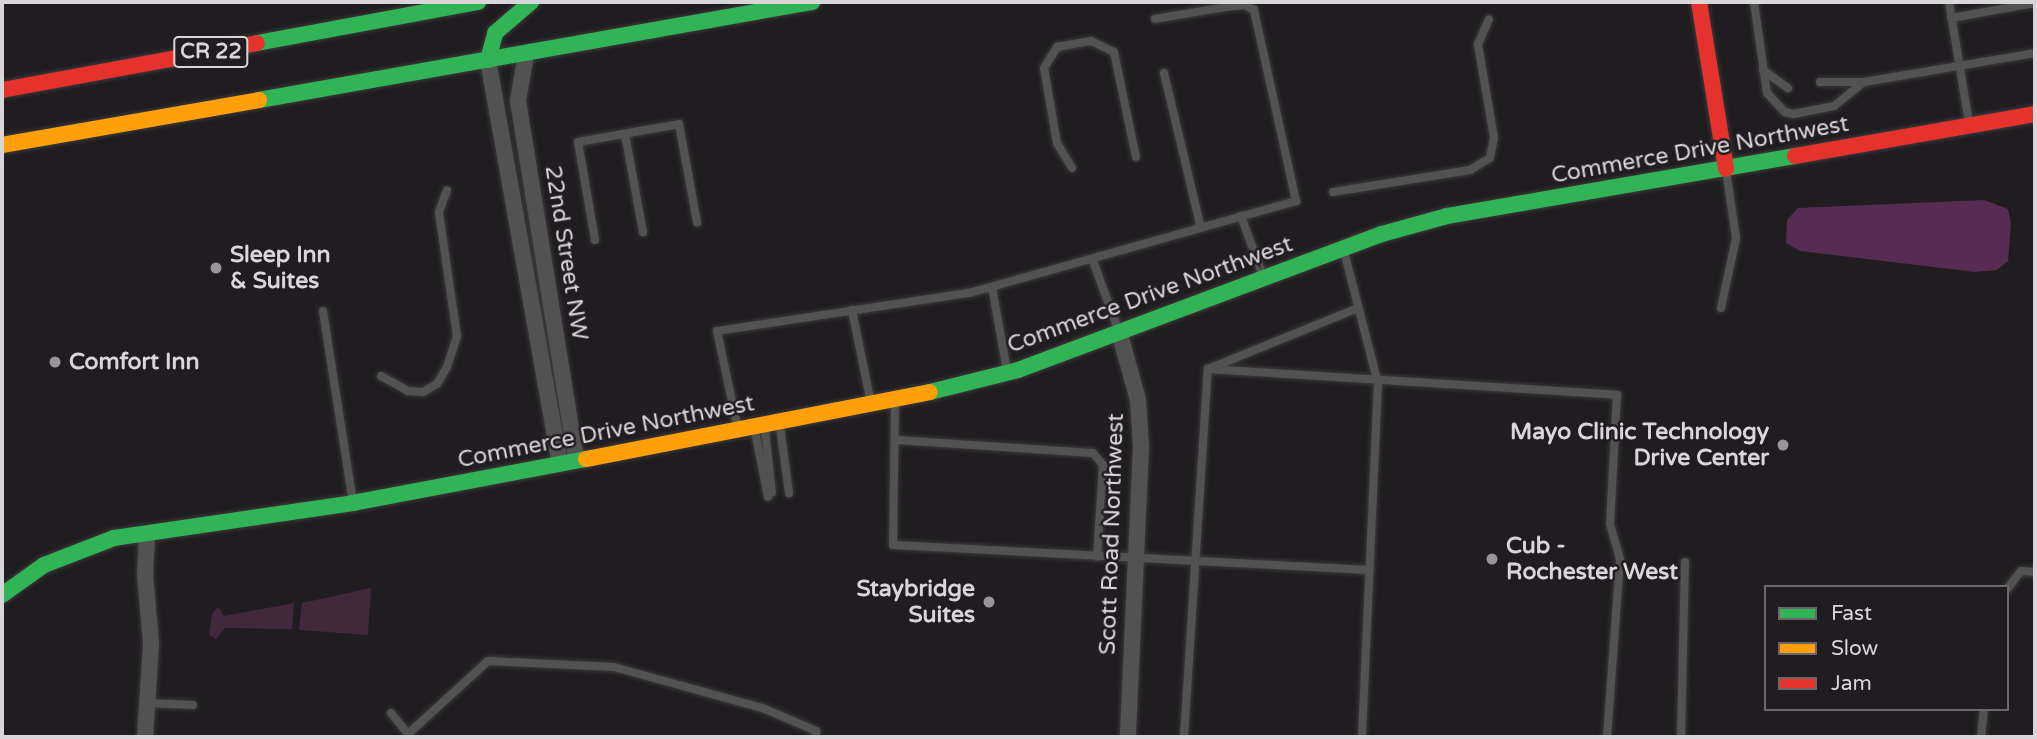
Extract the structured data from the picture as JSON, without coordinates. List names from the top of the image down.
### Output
{
  "streets": {
    "street": [
      "CR 22",
      "Commerce Drive Northwest",
      "22nd Street NW",
      "Scott Road Northwest"
    ]
  },
  "crossings": [
    ["CR 22", "22nd Street NW"],
    ["Commerce Drive Northwest", "22nd Street NW"],
    ["Commerce Drive Northwest", "Scott Road Northwest"]
  ],
  "places": [
    "Sleep Inn & Suites",
    "Comfort Inn",
    "Mayo Clinic Technology Drive Center",
    "Cub - Rochester West",
    "Staybridge Suites"
  ],
  "legend": ["Fast", "Slow", "Jam"]
}
